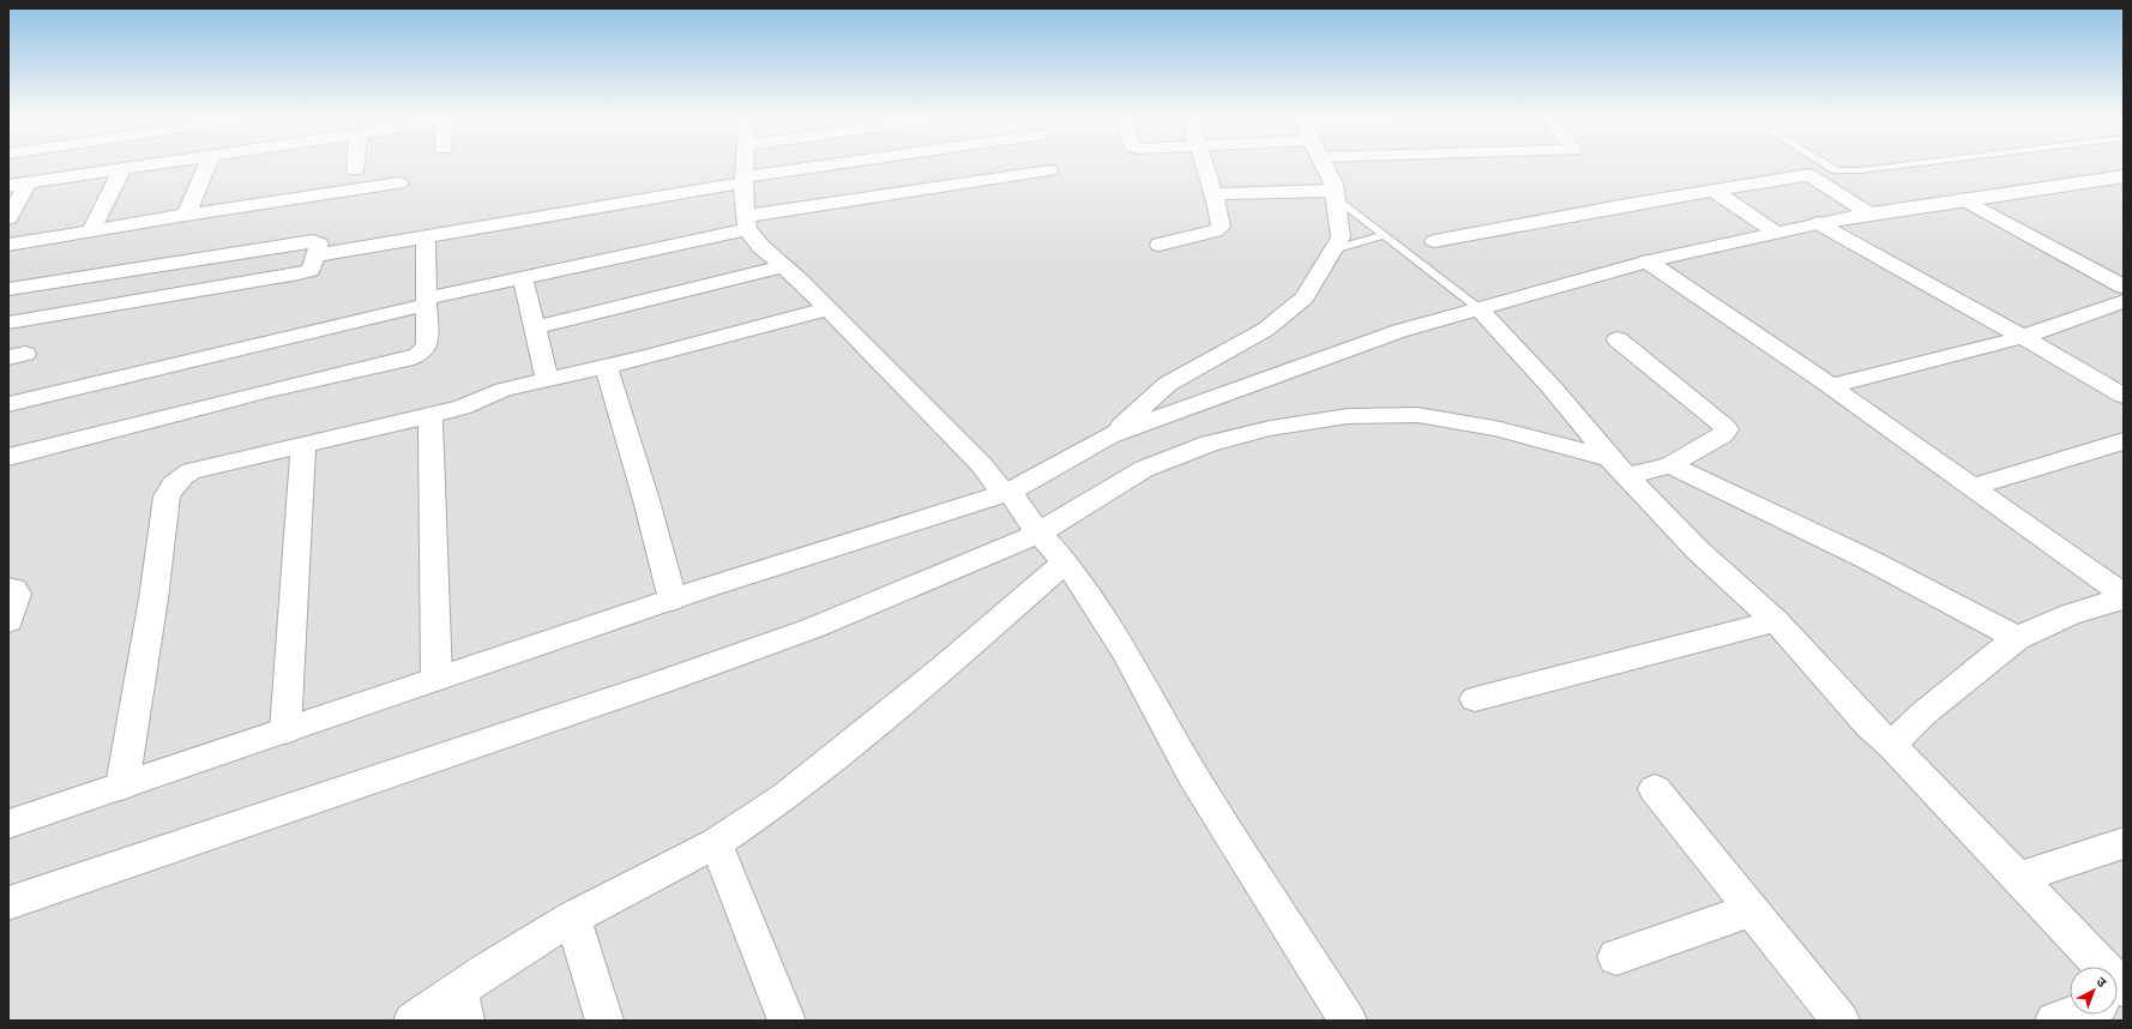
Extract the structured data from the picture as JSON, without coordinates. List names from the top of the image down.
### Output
{
  "north": "top right"
}
